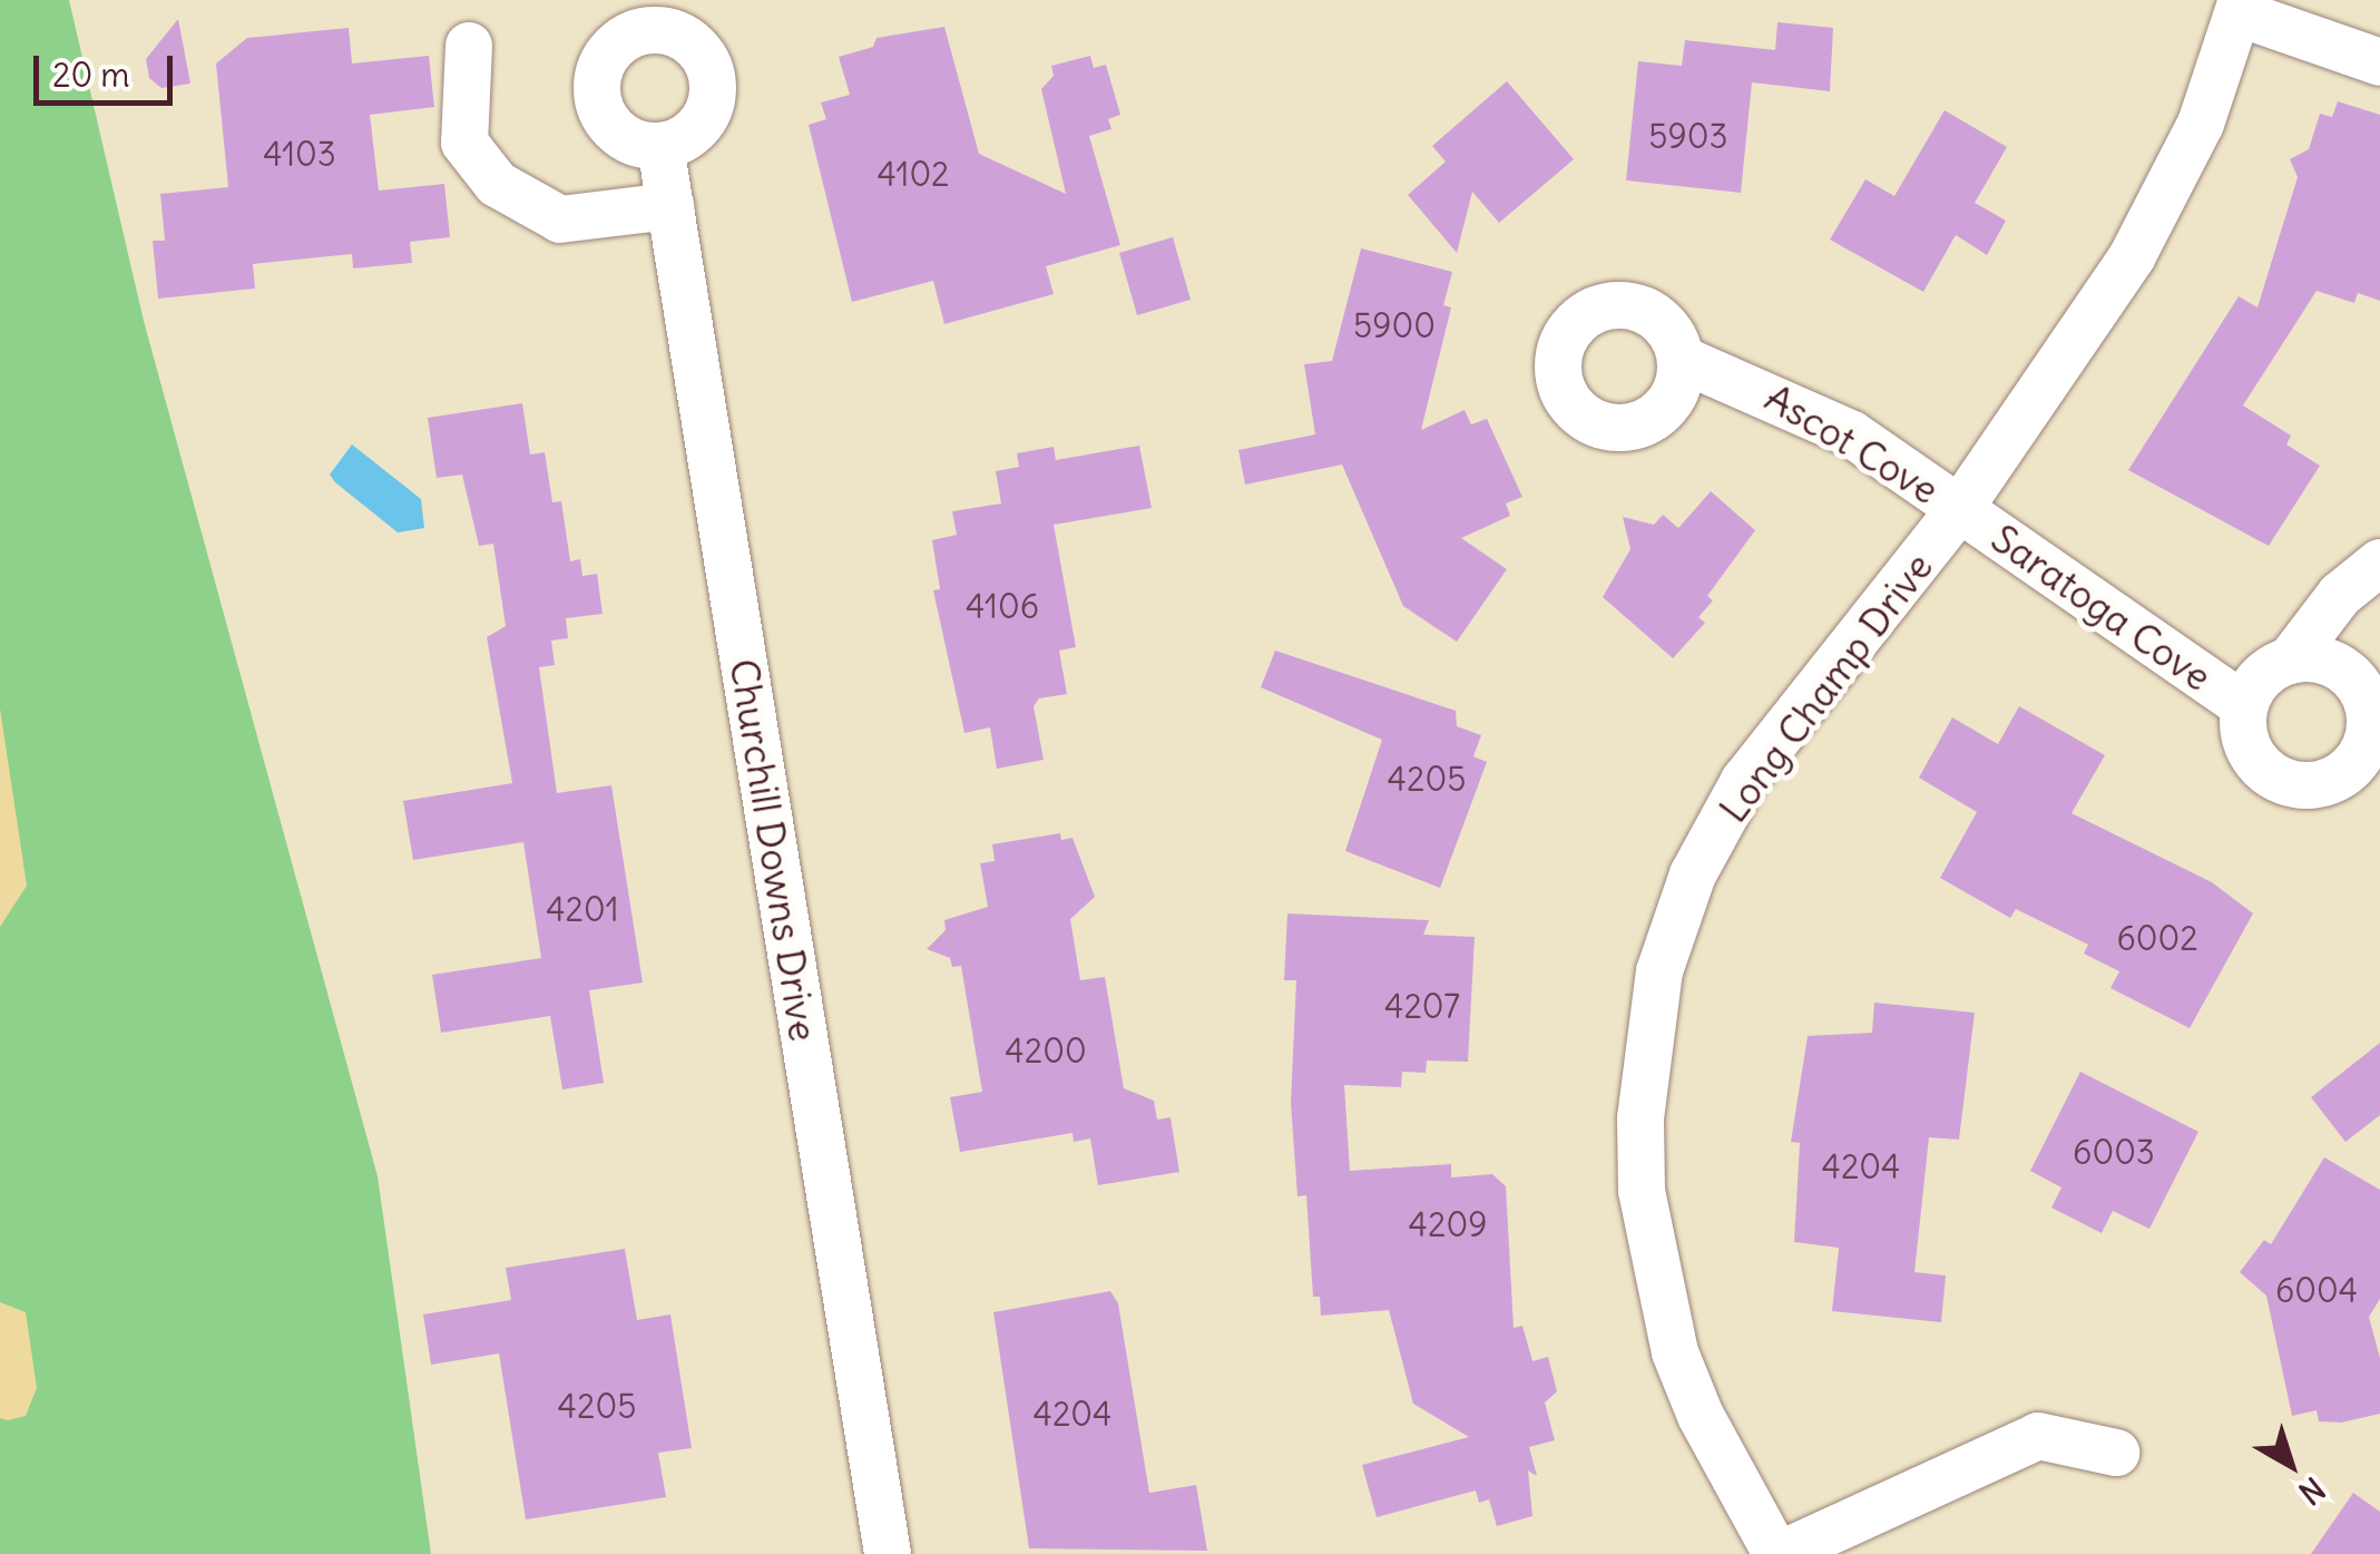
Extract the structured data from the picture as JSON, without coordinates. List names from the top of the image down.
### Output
{
  "streets": {
    "street": [
      "Ascot Cove",
      "Saratoga Cove",
      "Long Champ Drive",
      "Churchill Downs Drive"
    ]
  },
  "crossings": [
    ["Ascot Cove", "Saratoga Cove"],
    ["Ascot Cove", "Long Champ Drive"],
    ["Saratoga Cove", "Long Champ Drive"]
  ],
  "house_numbers": [
    "5903",
    "4103",
    "4102",
    "5900",
    "4106",
    "4205",
    "4201",
    "6002",
    "4207",
    "4200",
    "6003",
    "4204",
    "4209",
    "6004",
    "4205",
    "4204"
  ],
  "scale_bar": "20 m",
  "north": "bottom right"
}
